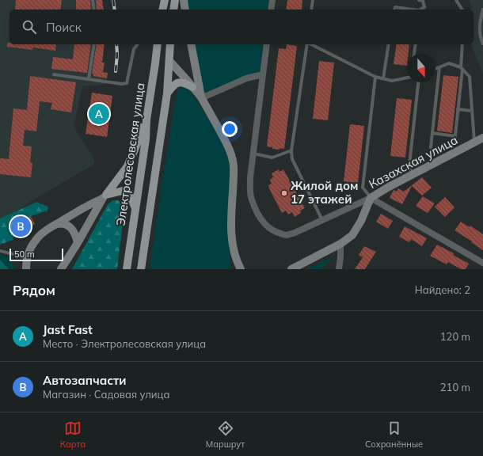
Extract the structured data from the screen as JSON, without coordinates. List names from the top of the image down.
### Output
{
  "streets": {
    "main road": ["Электролесовская улица", "Казахская улица"]
  },
  "places": ["Жилой дом 17 этажей"],
  "scale_bar": "50 m",
  "north": "bottom",
  "page": {
    "search": "Поиск",
    "pins": ["A", "B"],
    "scale": "50 m",
    "heading": ["Рядом", "Найдено: 2"],
    "list": [
      {
        "mark": "A",
        "name": "Jast Fast",
        "note": "Место · Электролесовская улица",
        "value": "120 m"
      },
      {
        "mark": "B",
        "name": "Автозапчасти",
        "note": "Магазин · Садовая улица",
        "value": "210 m"
      }
    ],
    "nav": ["Карта", "Маршрут", "Сохранённые"]
  }
}
